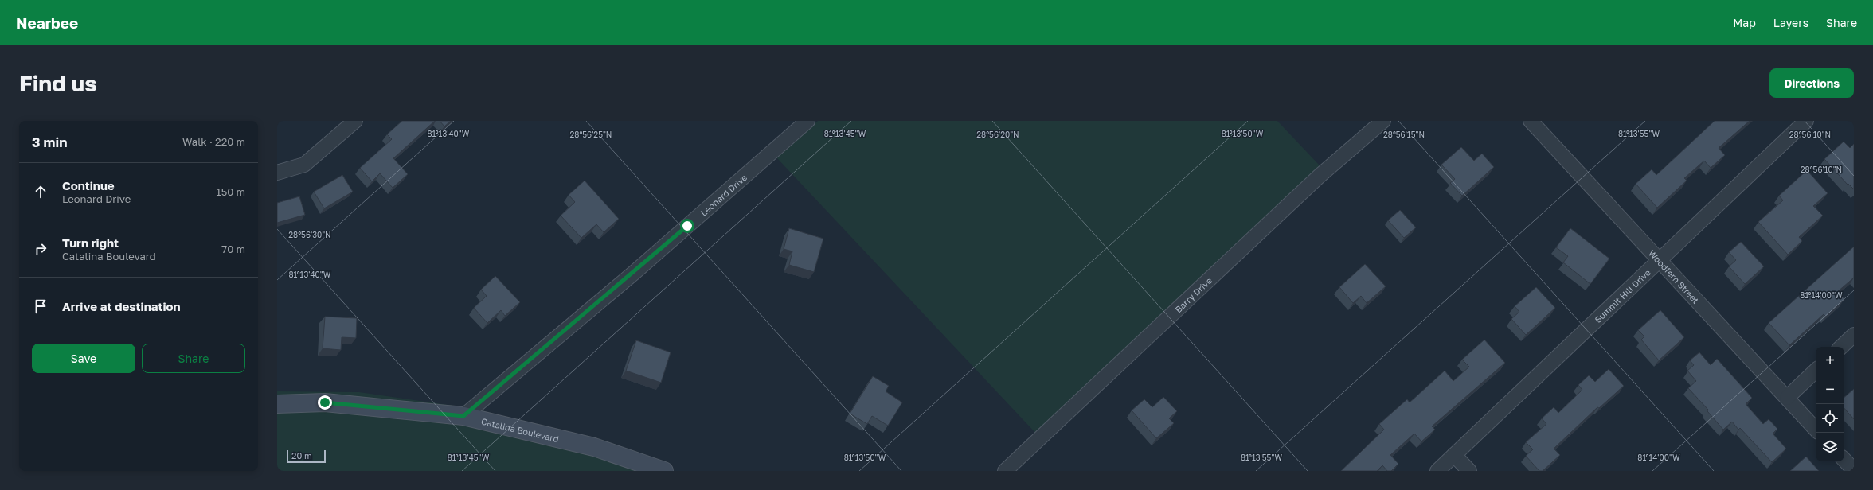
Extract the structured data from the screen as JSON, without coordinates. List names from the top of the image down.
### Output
{
  "streets": {
    "street": [
      "Leonard Drive",
      "Woodfern Street",
      "Barry Drive",
      "Summit Hill Drive",
      "Catalina Boulevard"
    ]
  },
  "crossings": [
    ["Leonard Drive", "Catalina Boulevard"],
    ["Woodfern Street", "Summit Hill Drive"]
  ],
  "scale_bar": "20 m",
  "page": {
    "header": "Nearbee",
    "nav": ["Map", "Layers", "Share"],
    "buttons": [
      "Directions",
      ["Save", "Share"]
    ],
    "title": "Find us",
    "heading": ["3 min", "Walk · 220 m"],
    "list": [
      ["Continue", "Leonard Drive", "150 m"],
      ["Turn right", "Catalina Boulevard", "70 m"],
      "Arrive at destination"
    ],
    "map_buttons": ["+", "−"],
    "scale": "20 m"
  },
  "coordinates": [
    "81°13'40\"W",
    "81°13'45\"W",
    "81°13'55\"W",
    "81°13'50\"W",
    "28°56'10\"N",
    "28°56'25\"N",
    "28°56'20\"N",
    "28°56'15\"N",
    "28°56'30\"N",
    "81°14'00\"W"
  ]
}
